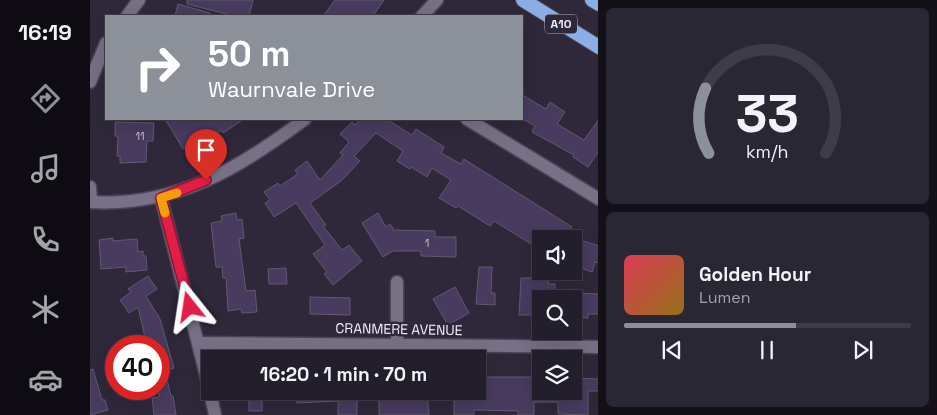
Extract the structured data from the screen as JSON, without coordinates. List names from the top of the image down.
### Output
{
  "streets": {
    "highway": ["A10"],
    "street": ["CRANMERE AVENUE"]
  },
  "house_numbers": ["11", "1"],
  "page": {
    "tabs": "16:19",
    "turn": ["50 m", "Waurnvale Drive"],
    "song": ["Golden Hour", "Lumen"],
    "limit": "40",
    "trip": "16:20 · 1 min · 70 m",
    "gauge": ["33", "km/h"]
  }
}
